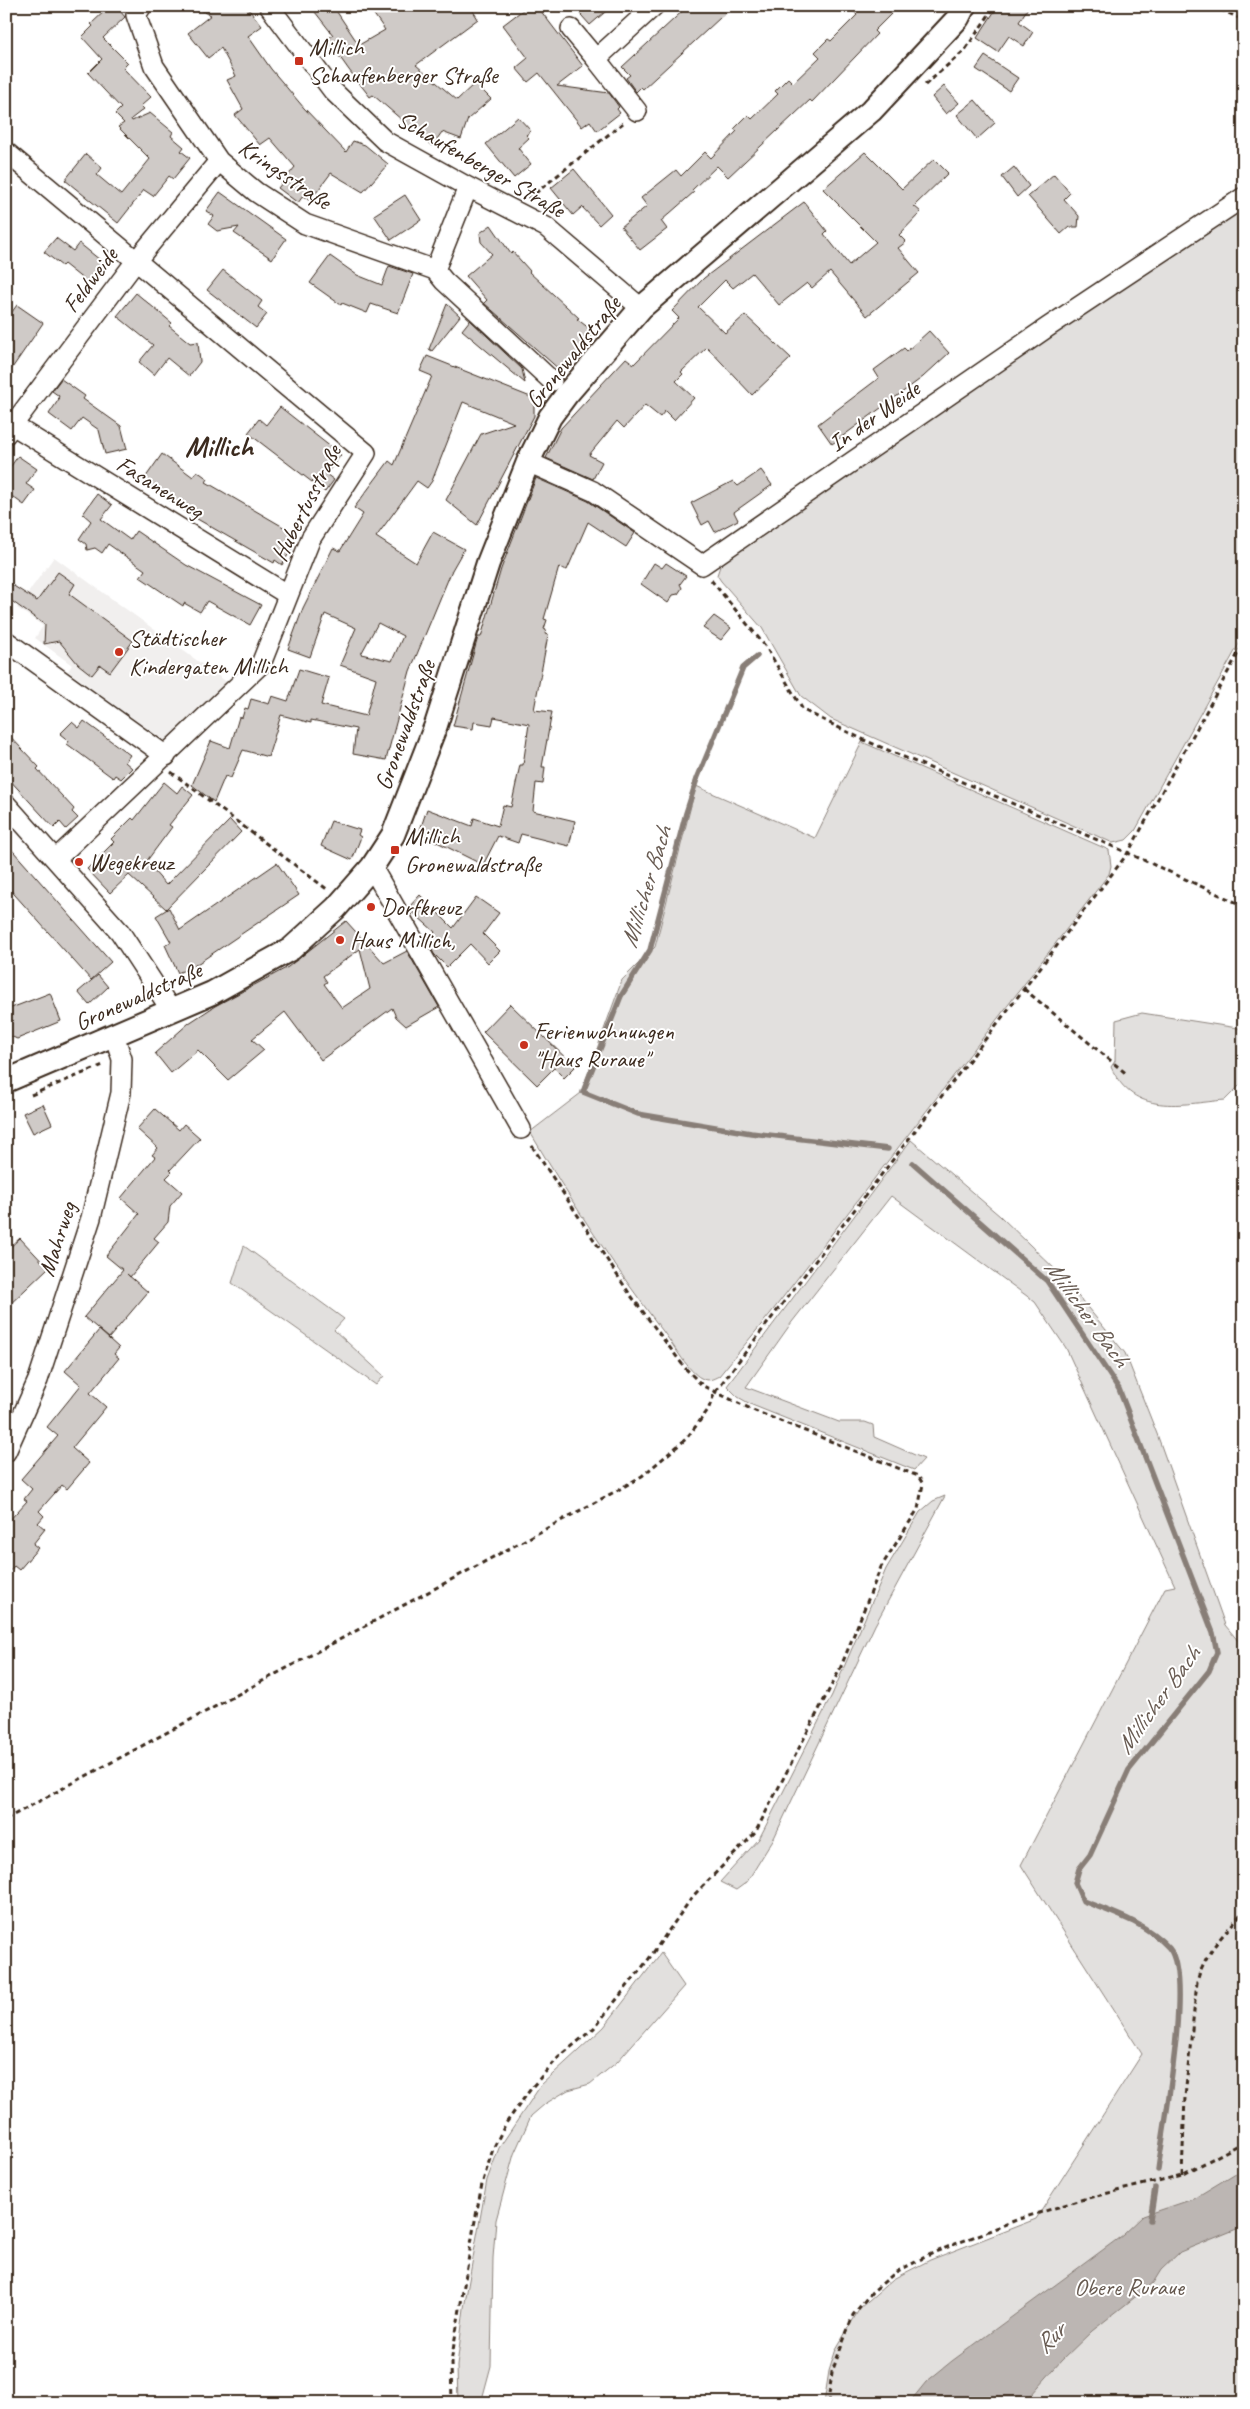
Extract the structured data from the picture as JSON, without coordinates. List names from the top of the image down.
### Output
{
  "streets": {
    "main road": ["Gronewaldstraße"],
    "street": [
      "Schaufenberger Straße",
      "Kringsstraße",
      "Feldweide",
      "In der Weide",
      "Fasanenweg",
      "Hubertusstraße",
      "Mahrweg"
    ]
  },
  "crossings": [
    ["Schaufenberger Straße", "Gronewaldstraße"],
    ["Kringsstraße", "Feldweide"],
    ["Feldweide", "Fasanenweg"],
    ["Feldweide", "Hubertusstraße"],
    ["Gronewaldstraße", "Mahrweg"],
    ["Fasanenweg", "Hubertusstraße"]
  ],
  "districts": ["Millich"],
  "water": ["Millicher Bach", "Rur"],
  "parks": ["Obere Ruraue"],
  "places": {
    "transit": ["Millich Schaufenberger Straße", "Millich Gronewaldstraße"],
    "other": [
      "Städtischer Kindergaten Millich",
      "Wegekreuz",
      "Dorfkreuz",
      "Haus Millich,",
      "Ferienwohnungen \"Haus Ruraue\""
    ]
  }
}
